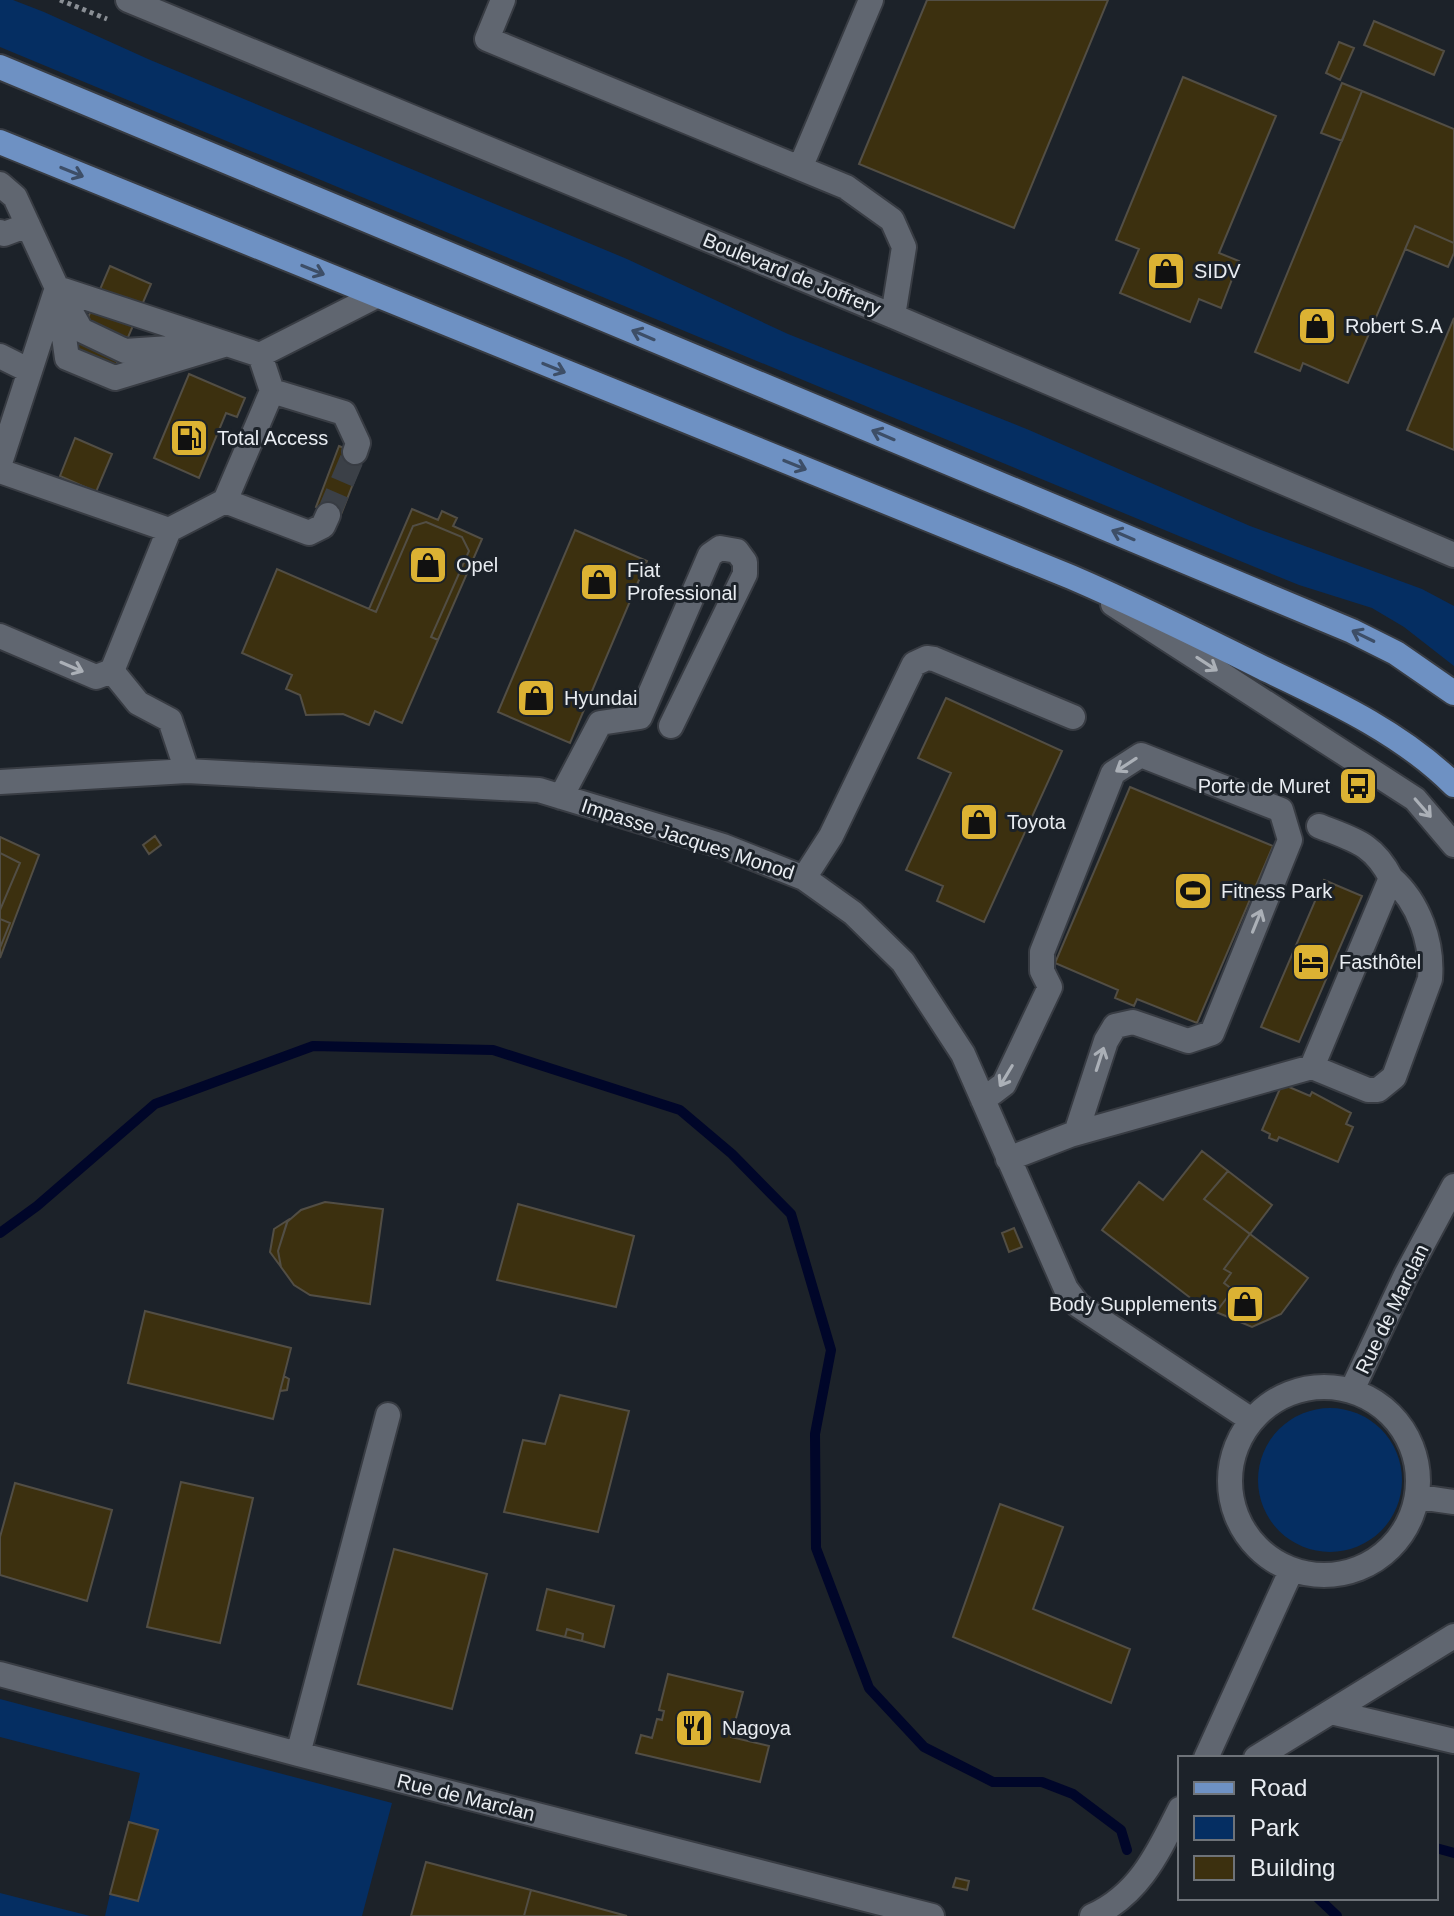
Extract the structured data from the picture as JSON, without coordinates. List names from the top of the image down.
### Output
{
  "streets": {
    "street": ["Boulevard de Joffrery", "Impasse Jacques Monod", "Rue de Marclan"]
  },
  "crossings": [
    ["Impasse Jacques Monod", "Rue de Marclan"]
  ],
  "places": {
    "shop": [
      "SIDV",
      "Robert S.A",
      "Opel",
      "Fiat Professional",
      "Hyundai",
      "Toyota",
      "Body Supplements"
    ],
    "fuel station": ["Total Access"],
    "bus stop": ["Porte de Muret"],
    "sports": ["Fitness Park"],
    "hotel": ["Fasthôtel"],
    "restaurant": ["Nagoya"]
  },
  "legend": ["Road", "Park", "Building"]
}
